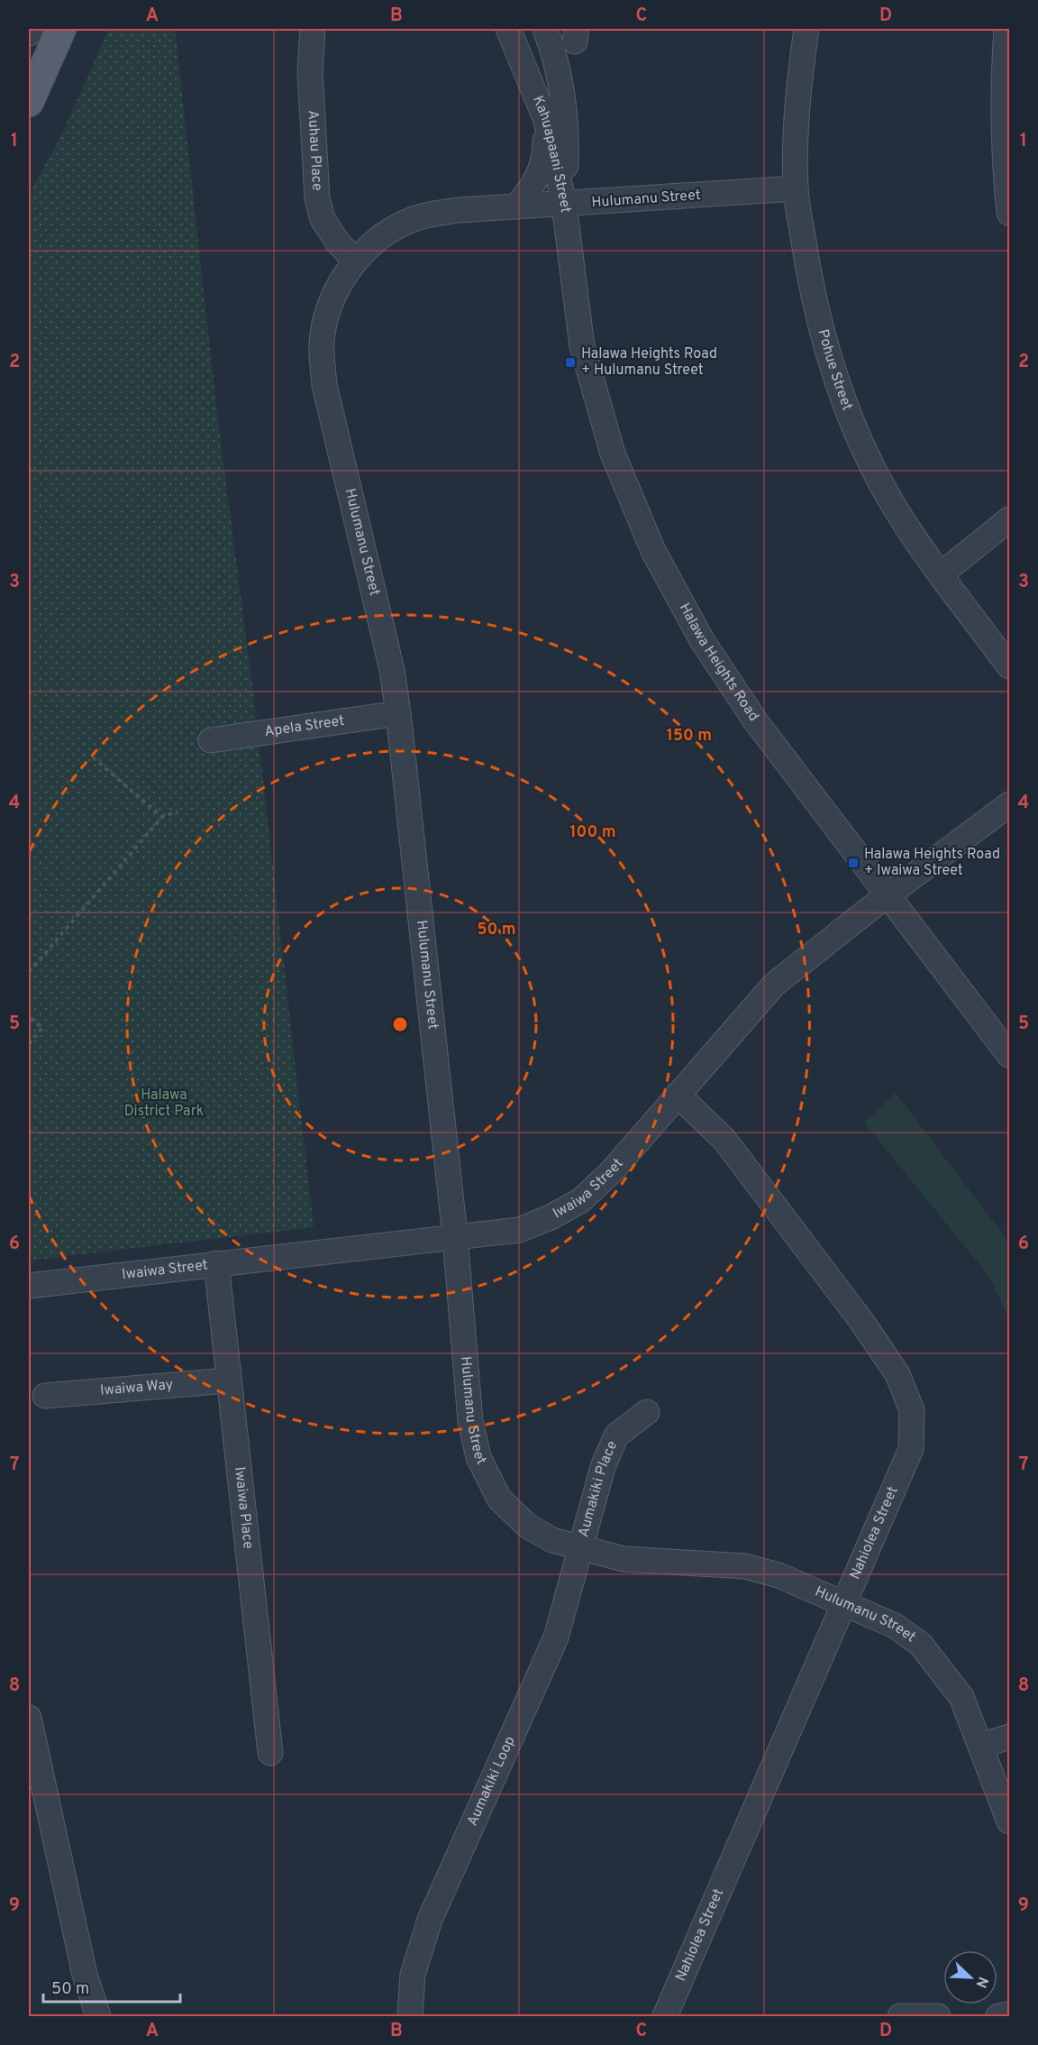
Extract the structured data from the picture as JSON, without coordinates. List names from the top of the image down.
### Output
{
  "streets": {
    "street": [
      "Kahuapaani Street",
      "Auhau Place",
      "Hulumanu Street",
      "Pohue Street",
      "Halawa Heights Road",
      "Apela Street",
      "Iwaiwa Street",
      "Iwaiwa Way",
      "Aumakiki Place",
      "Iwaiwa Place",
      "Nahiolea Street",
      "Aumakiki Loop"
    ]
  },
  "crossings": [
    ["Kahuapaani Street", "Hulumanu Street"],
    ["Kahuapaani Street", "Halawa Heights Road"],
    ["Auhau Place", "Hulumanu Street"],
    ["Hulumanu Street", "Pohue Street"],
    ["Hulumanu Street", "Halawa Heights Road"],
    ["Hulumanu Street", "Apela Street"],
    ["Hulumanu Street", "Iwaiwa Street"],
    ["Hulumanu Street", "Aumakiki Place"],
    ["Hulumanu Street", "Nahiolea Street"],
    ["Hulumanu Street", "Aumakiki Loop"],
    ["Halawa Heights Road", "Iwaiwa Street"],
    ["Iwaiwa Street", "Iwaiwa Place"],
    ["Iwaiwa Street", "Nahiolea Street"],
    ["Iwaiwa Way", "Iwaiwa Place"],
    ["Aumakiki Place", "Aumakiki Loop"]
  ],
  "parks": ["Halawa District Park"],
  "places": {
    "transit": ["Halawa Heights Road + Hulumanu Street", "Halawa Heights Road + Iwaiwa Street"]
  },
  "scale_bar": "50 m",
  "north": "bottom right",
  "grid": {
    "columns": [
      "A",
      "B",
      "C",
      "D"
    ],
    "rows": [
      "1",
      "2",
      "3",
      "4",
      "5",
      "6",
      "7",
      "8",
      "9"
    ]
  },
  "rings": ["150 m", "100 m", "50 m"]
}
